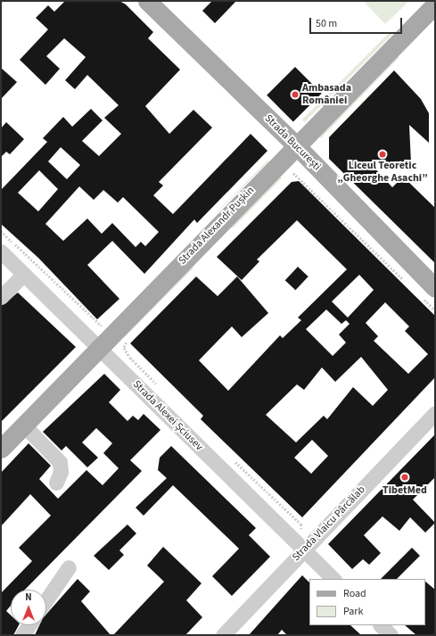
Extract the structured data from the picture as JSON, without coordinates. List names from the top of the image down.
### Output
{
  "streets": {
    "main road": ["Strada București", "Strada Alexandr Pușkin"],
    "street": ["Strada Alexei Șciusev", "Strada Vlaicu Pârcălab"]
  },
  "crossings": [
    ["Strada București", "Strada Alexandr Pușkin"],
    ["Strada Alexandr Pușkin", "Strada Alexei Șciusev"],
    ["Strada Alexei Șciusev", "Strada Vlaicu Pârcălab"]
  ],
  "places": ["Ambasada României", "Liceul Teoretic „Gheorghe Asachi”", "TibetMed"],
  "legend": ["Road", "Park"],
  "scale_bar": "50 m",
  "north": "top"
}
